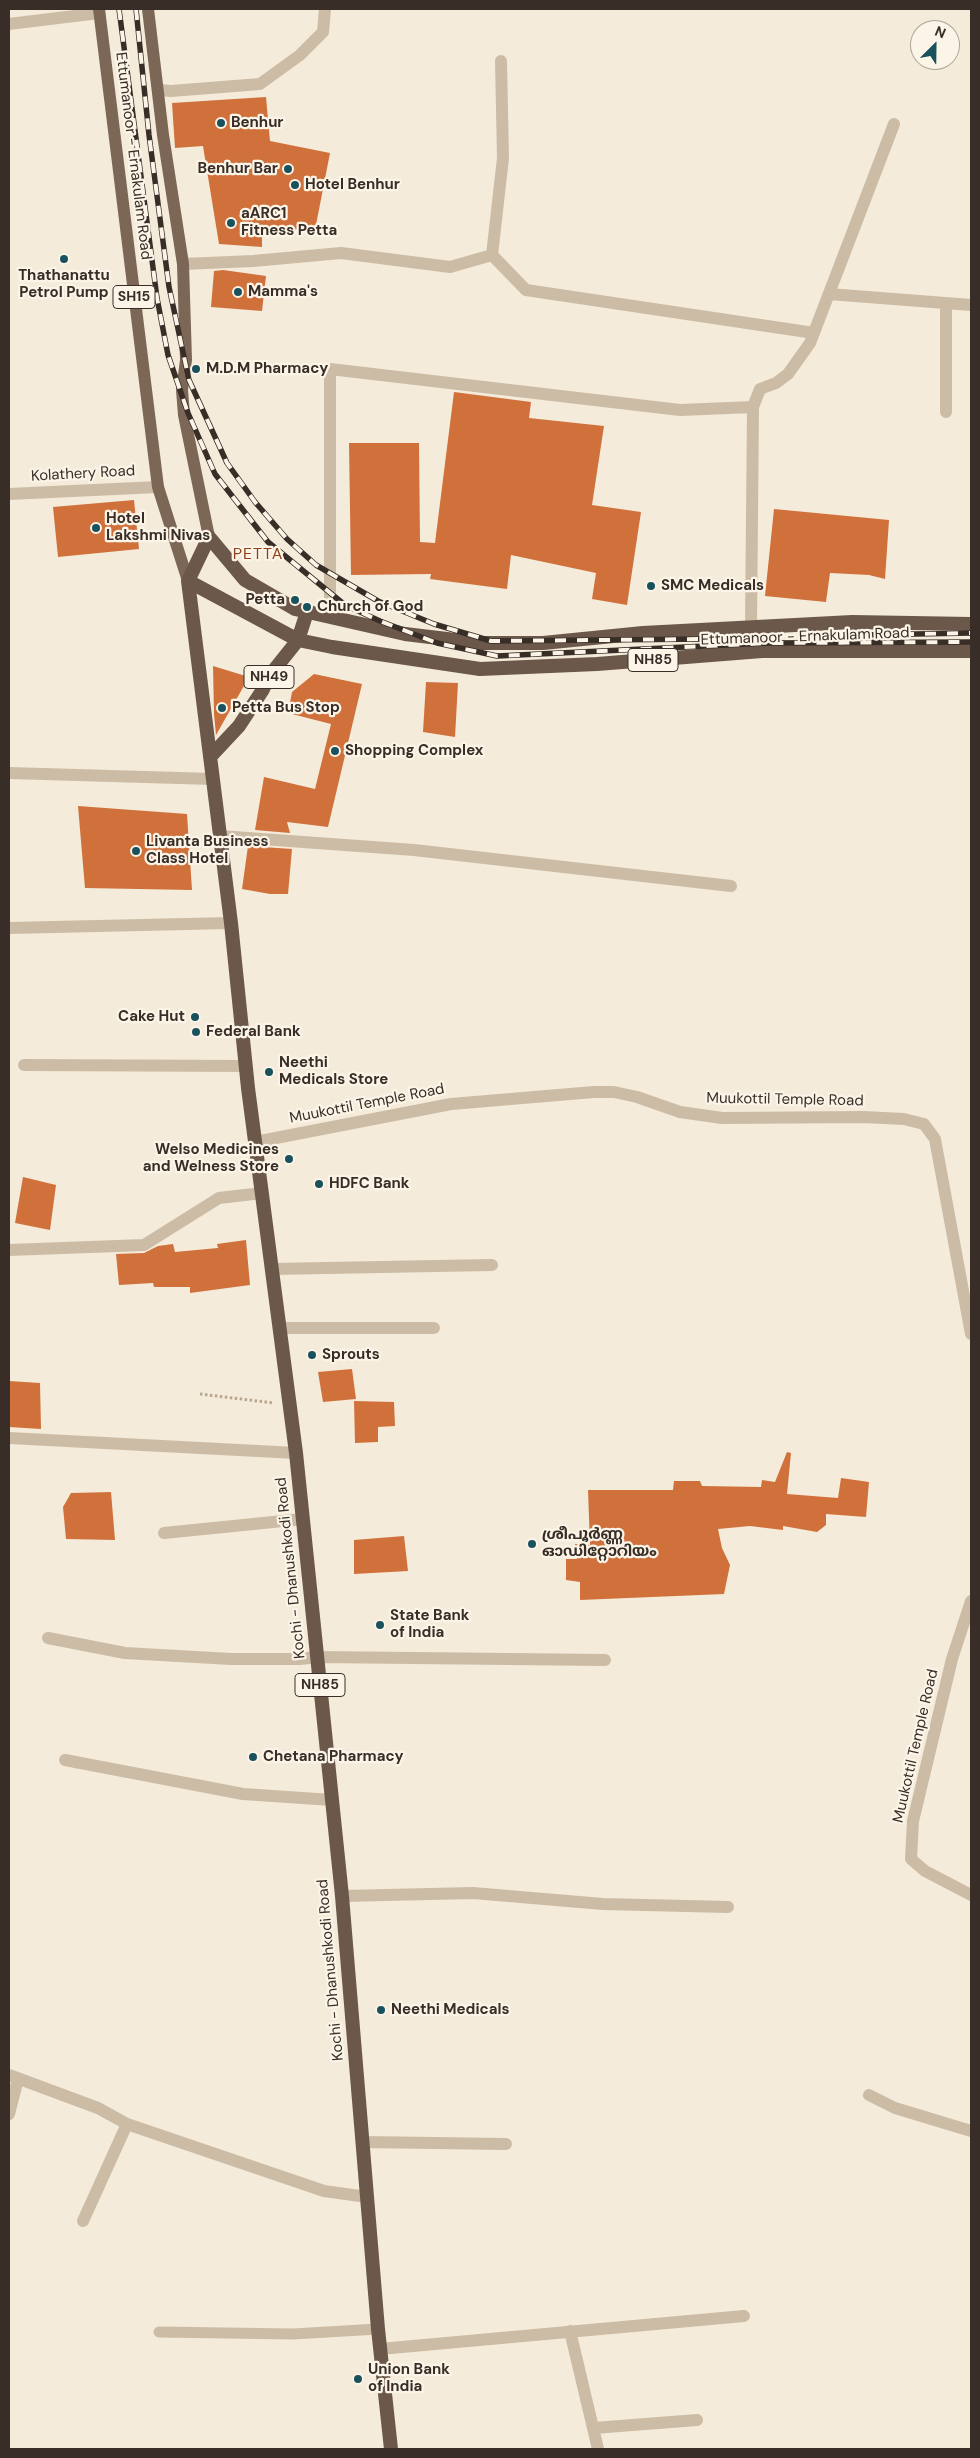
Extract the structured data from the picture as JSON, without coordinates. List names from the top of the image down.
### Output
{
  "streets": {
    "highway": [
      "Ettumanoor - Ernakulam Road",
      "NH85",
      "NH49",
      "Kochi - Dhanushkodi Road"
    ],
    "main road": ["SH15"],
    "street": ["Kolathery Road", "Muukottil Temple Road"]
  },
  "crossings": [
    ["Ettumanoor - Ernakulam Road", "Kolathery Road"],
    ["Ettumanoor - Ernakulam Road", "NH49"],
    ["Ettumanoor - Ernakulam Road", "Kochi - Dhanushkodi Road"],
    ["NH49", "Kochi - Dhanushkodi Road"],
    ["Muukottil Temple Road", "Kochi - Dhanushkodi Road"]
  ],
  "districts": ["PETTA"],
  "places": [
    "Benhur",
    "Benhur Bar",
    "Hotel Benhur",
    "aARC1 Fitness Petta",
    "Thathanattu Petrol Pump",
    "Mamma's",
    "M.D.M Pharmacy",
    "Hotel Lakshmi Nivas",
    "SMC Medicals",
    "Petta",
    "Church of God",
    "Petta Bus Stop",
    "Shopping Complex",
    "Livanta Business Class Hotel",
    "Cake Hut",
    "Federal Bank",
    "Neethi Medicals Store",
    "Welso Medicines and Welness Store",
    "HDFC Bank",
    "Sprouts",
    "ശ്രീപൂർണ്ണ ഓഡിറ്റോറിയം",
    "State Bank of India",
    "Chetana Pharmacy",
    "Neethi Medicals",
    "Union Bank of India"
  ],
  "north": "top right"
}
